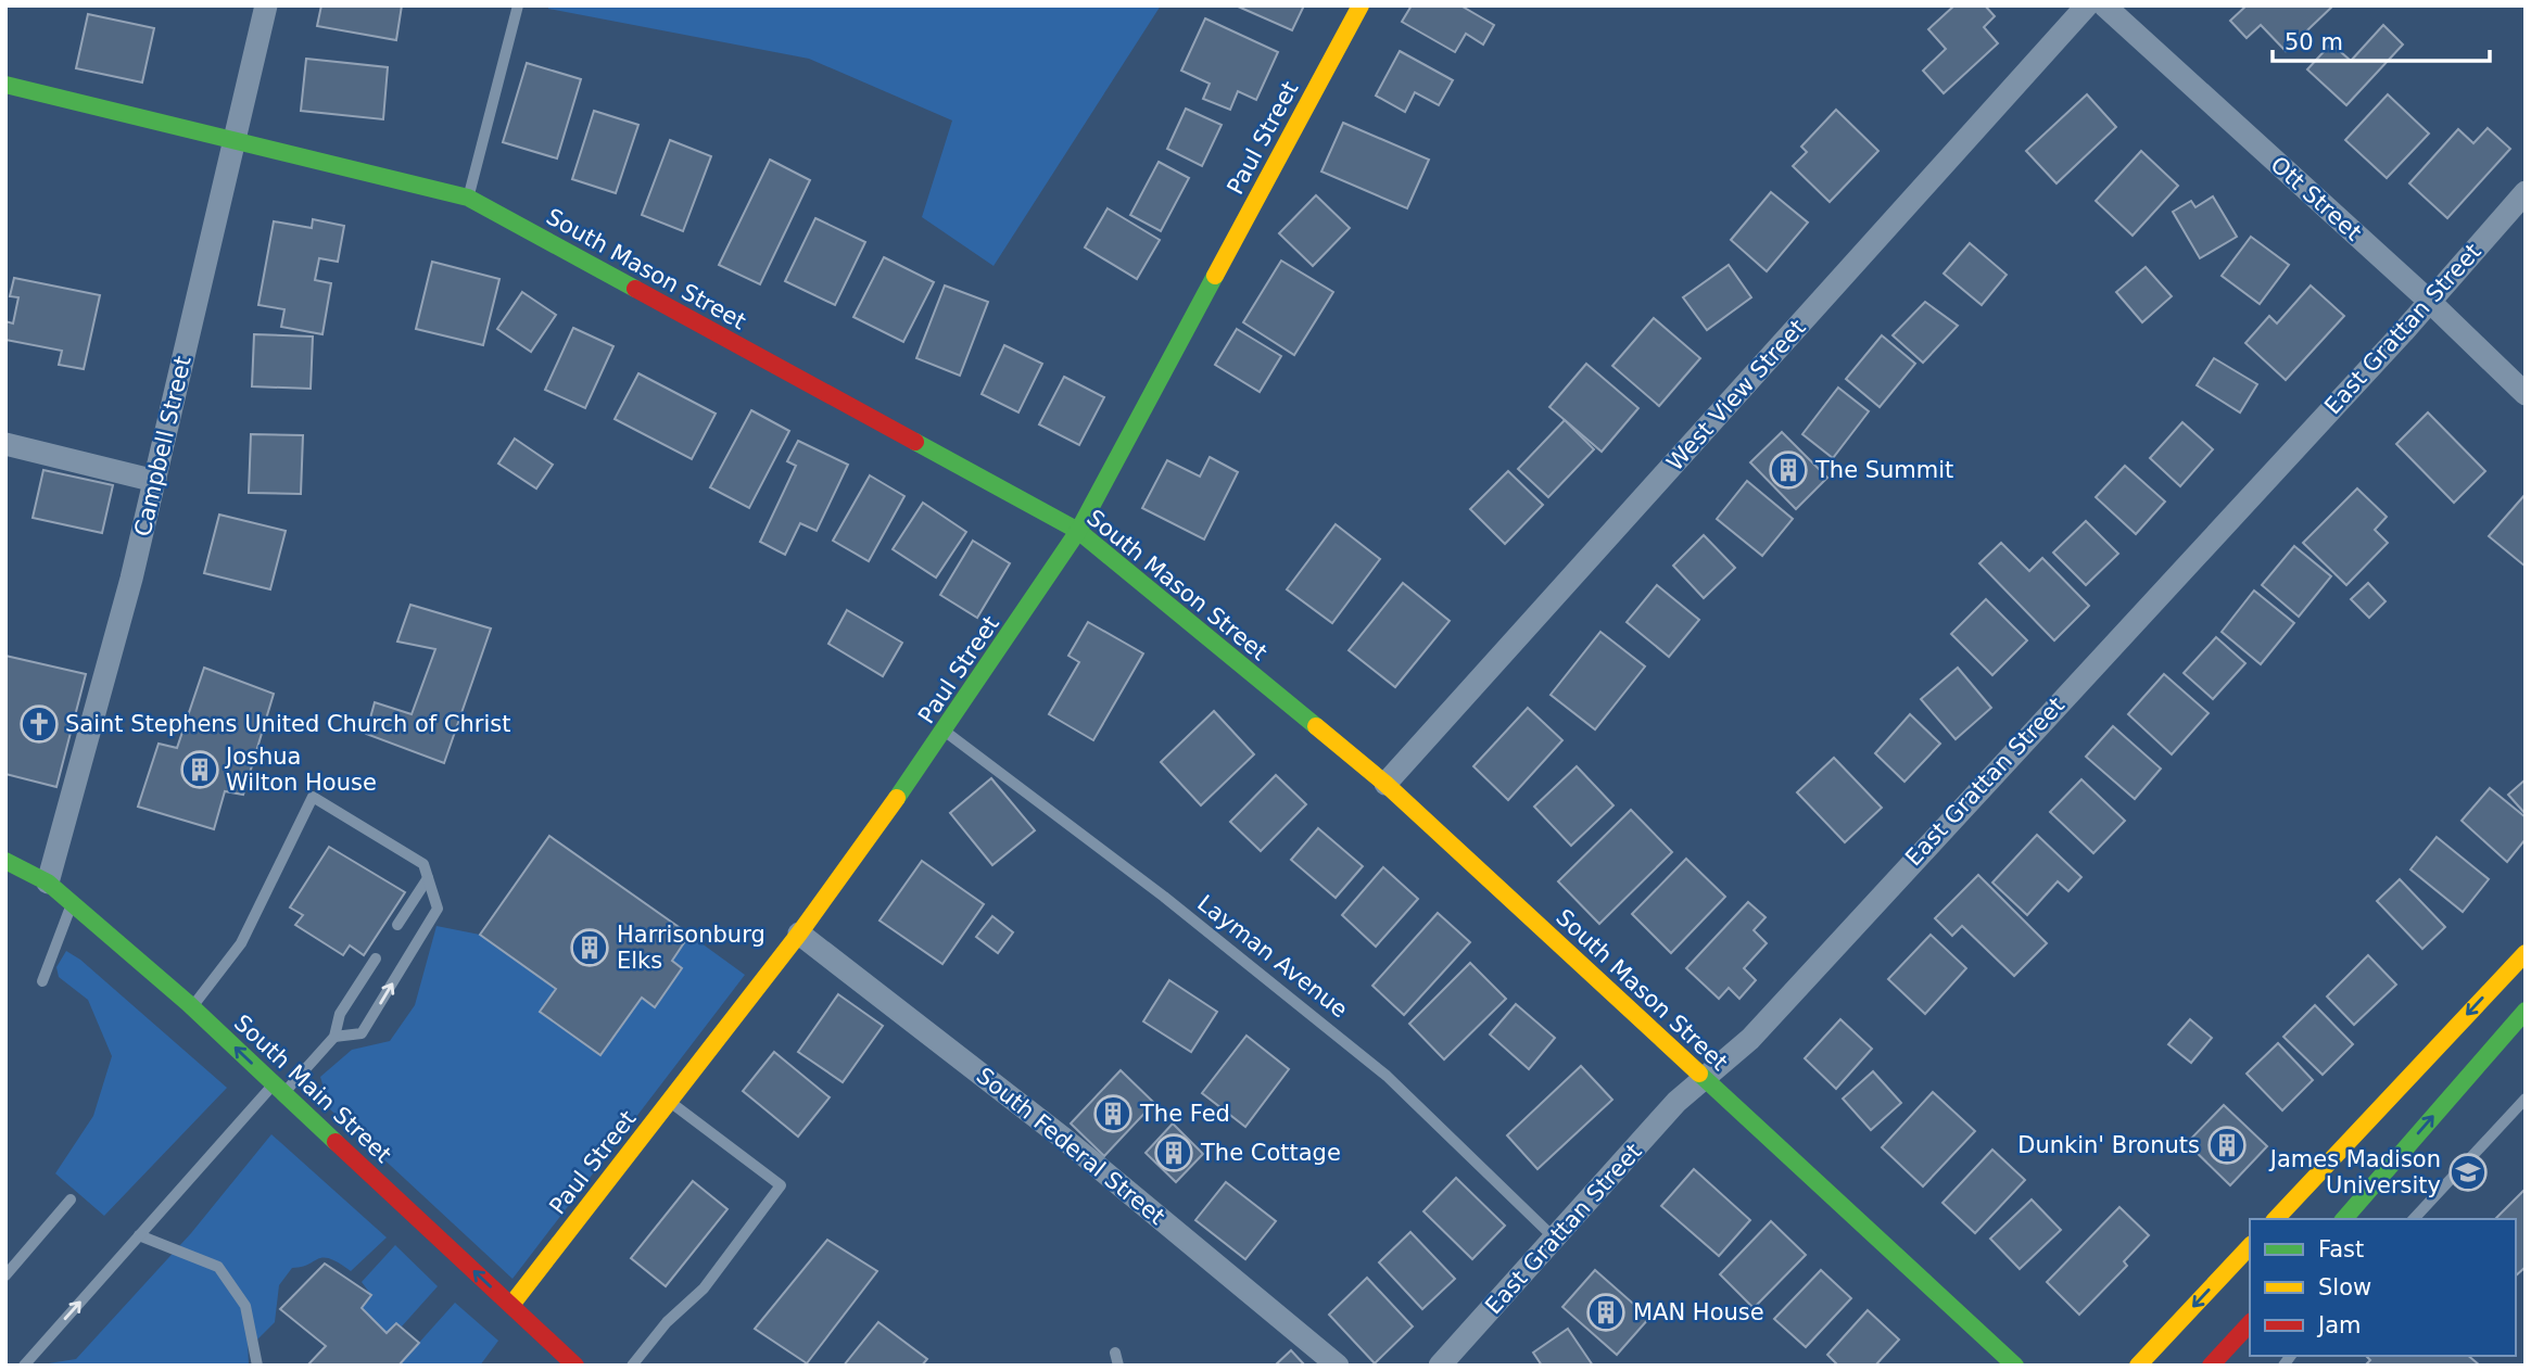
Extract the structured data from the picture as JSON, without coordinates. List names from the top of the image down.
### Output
{
  "streets": {
    "main road": ["Paul Street", "South Mason Street", "South Main Street"],
    "street": [
      "Ott Street",
      "East Grattan Street",
      "West View Street",
      "Campbell Street",
      "South Federal Street"
    ],
    "lane": ["Layman Avenue"]
  },
  "crossings": [
    ["Paul Street", "South Mason Street"],
    ["Paul Street", "Layman Avenue"],
    ["Paul Street", "South Main Street"],
    ["Paul Street", "South Federal Street"],
    ["Ott Street", "East Grattan Street"],
    ["South Mason Street", "East Grattan Street"],
    ["South Mason Street", "West View Street"],
    ["South Mason Street", "Campbell Street"],
    ["East Grattan Street", "Layman Avenue"],
    ["Campbell Street", "South Main Street"]
  ],
  "one_way": ["South Main Street"],
  "places": {
    "building": [
      "The Summit",
      "Joshua Wilton House",
      "Harrisonburg Elks",
      "The Fed",
      "Dunkin' Bronuts",
      "The Cottage",
      "MAN House"
    ],
    "church": ["Saint Stephens United Church of Christ"],
    "school or university": ["James Madison University"]
  },
  "legend": ["Fast", "Slow", "Jam"],
  "scale_bar": "50 m"
}
